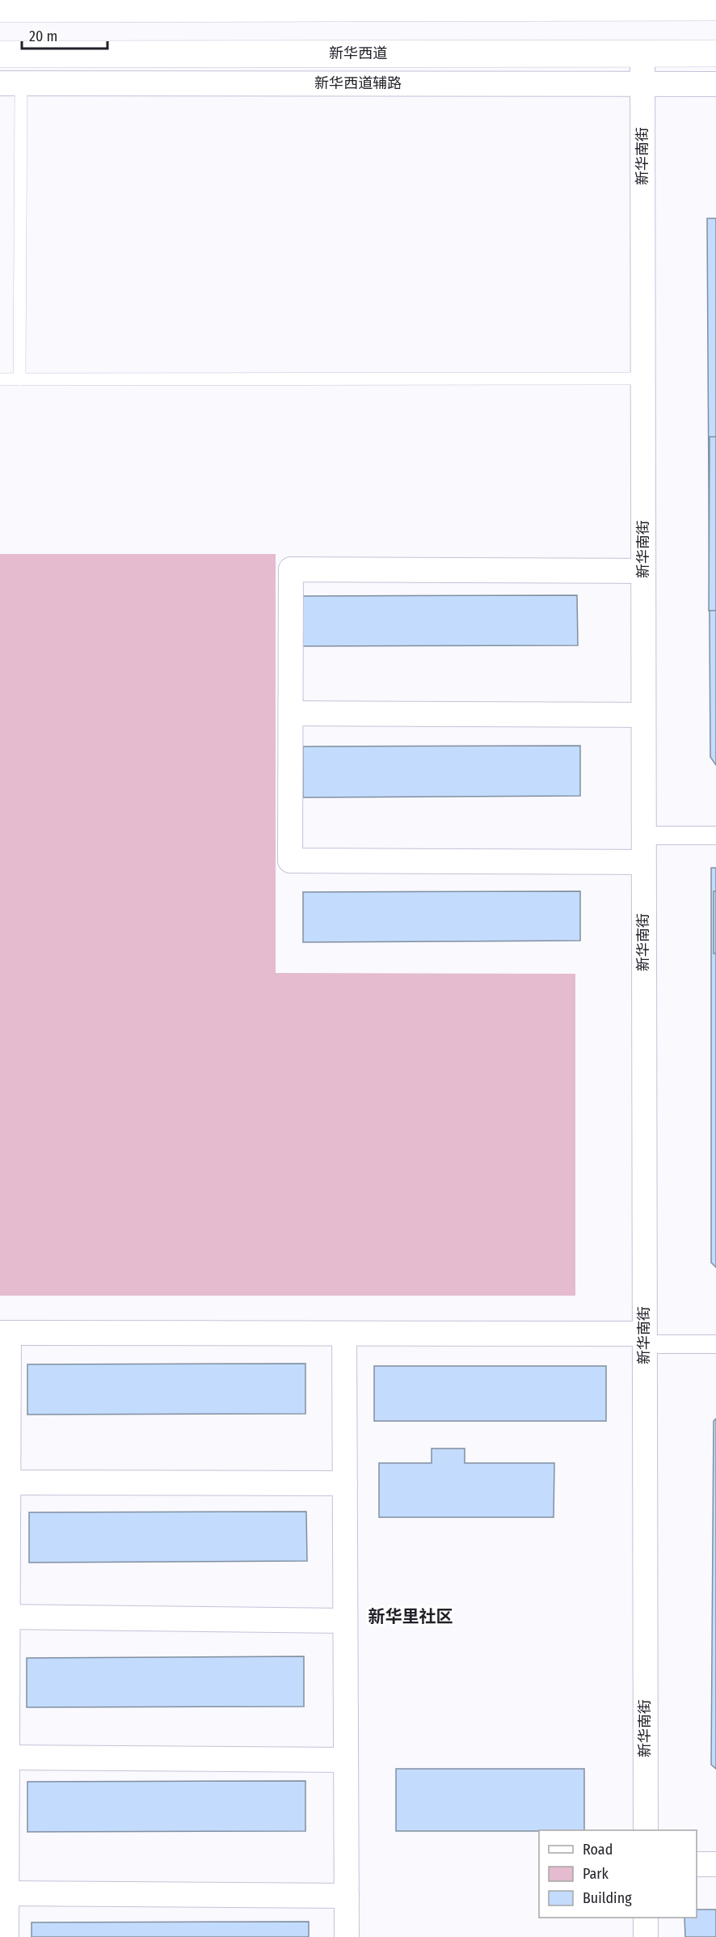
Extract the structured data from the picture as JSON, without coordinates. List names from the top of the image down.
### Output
{
  "streets": {
    "main road": ["新华西道"],
    "street": ["新华西道辅路", "新华南街"]
  },
  "crossings": [
    ["新华西道", "新华南街"],
    ["新华西道辅路", "新华南街"]
  ],
  "districts": ["新华里社区"],
  "legend": ["Road", "Park", "Building"],
  "scale_bar": "20 m"
}
